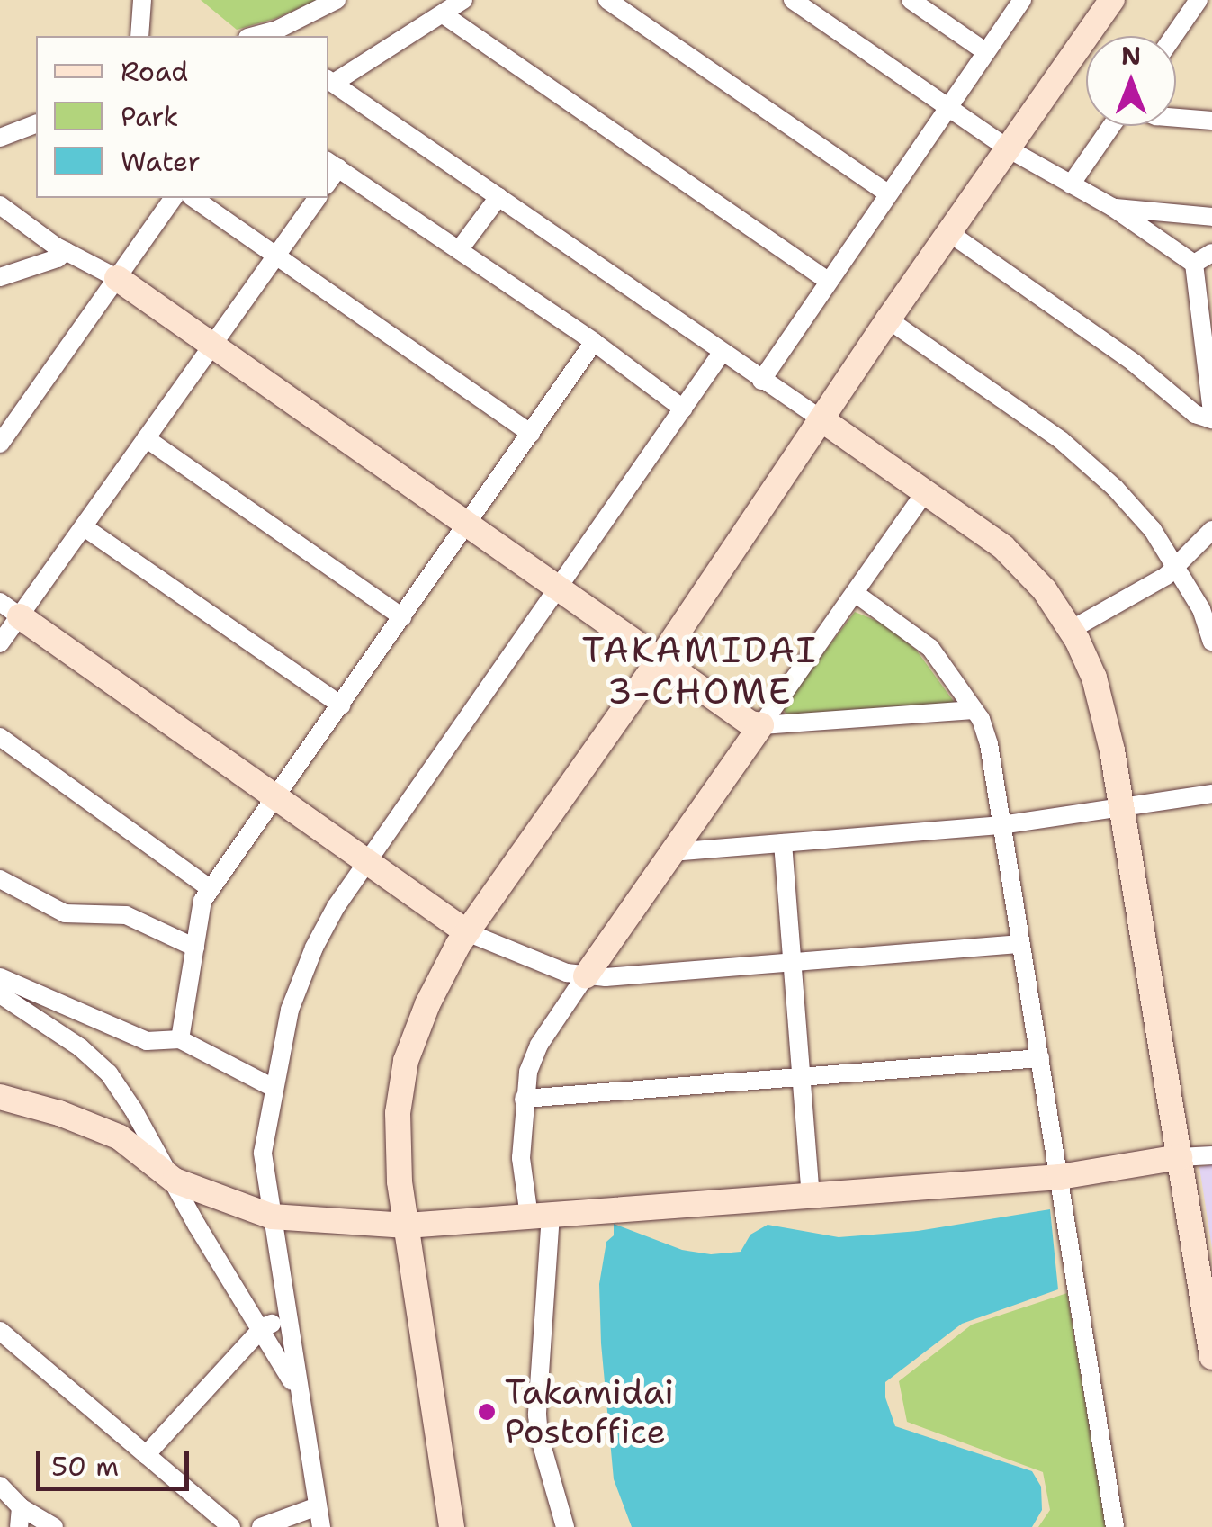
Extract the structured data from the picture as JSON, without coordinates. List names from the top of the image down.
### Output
{
  "districts": ["TAKAMIDAI 3-CHOME"],
  "places": ["Takamidai Postoffice"],
  "legend": ["Road", "Park", "Water"],
  "scale_bar": "50 m",
  "north": "top"
}
